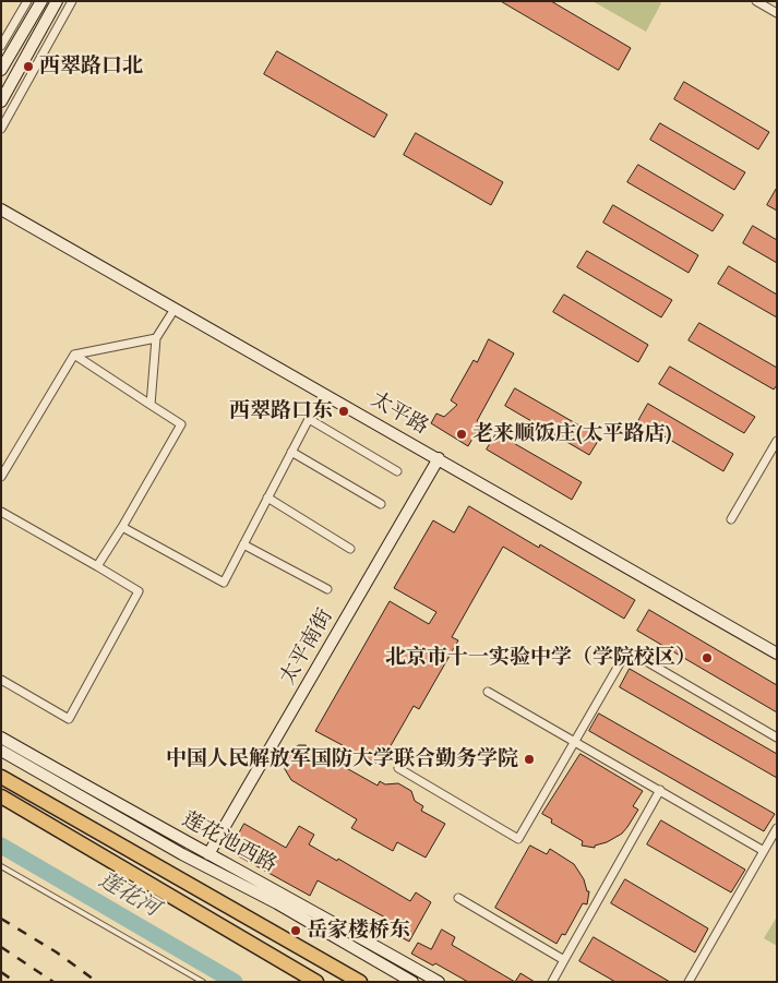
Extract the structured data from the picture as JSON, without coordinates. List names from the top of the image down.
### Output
{
  "streets": {
    "street": ["太平路", "太平南街", "莲花池西路"]
  },
  "crossings": [
    ["太平路", "太平南街"],
    ["太平南街", "莲花池西路"]
  ],
  "water": ["莲花河"],
  "places": [
    "西翠路口北",
    "西翠路口东",
    "老来顺饭庄(太平路店)",
    "北京市十一实验中学（学院校区）",
    "中国人民解放军国防大学联合勤务学院",
    "岳家楼桥东"
  ]
}
